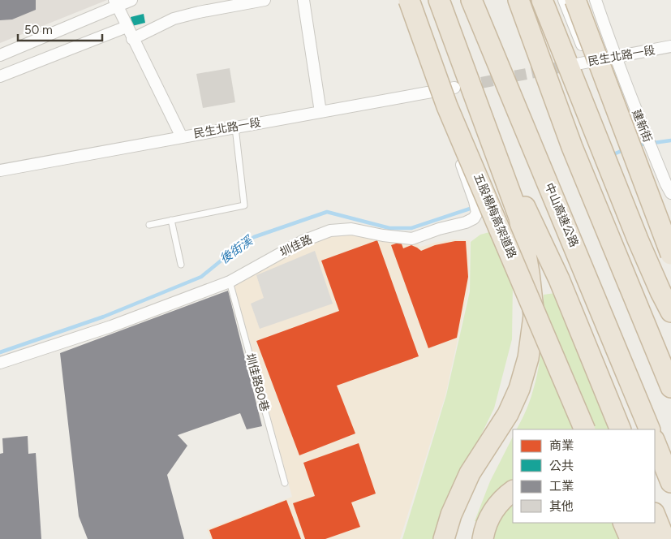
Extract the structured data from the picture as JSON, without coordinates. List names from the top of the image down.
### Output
{
  "streets": {
    "highway": ["中山高速公路", "五股楊梅高架道路"],
    "street": ["民生北路一段", "建新街", "圳佳路"],
    "lane": ["圳佳路80巷"]
  },
  "crossings": [
    ["民生北路一段", "建新街"],
    ["民生北路一段", "圳佳路"],
    ["圳佳路", "圳佳路80巷"]
  ],
  "water": ["後街溪"],
  "legend": [
    "商業",
    "公共",
    "工業",
    "其他"
  ],
  "scale_bar": "50 m"
}
